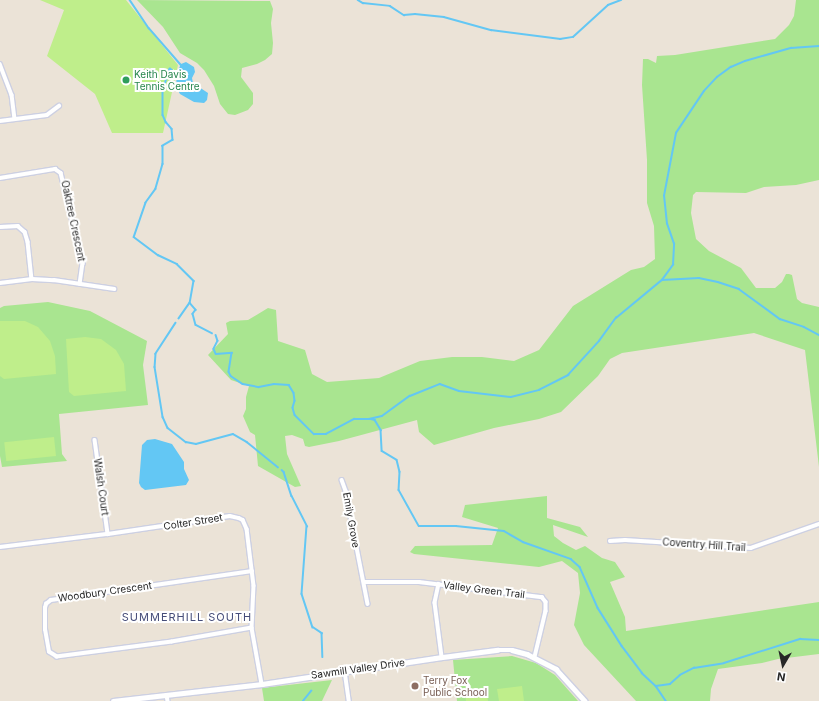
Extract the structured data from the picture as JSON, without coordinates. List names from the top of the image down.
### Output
{
  "streets": {
    "street": [
      "Oaktree Crescent",
      "Walsh Court",
      "Emily Grove",
      "Colter Street",
      "Coventry Hill Trail",
      "Valley Green Trail",
      "Woodbury Crescent",
      "Sawmill Valley Drive"
    ]
  },
  "crossings": [
    ["Walsh Court", "Colter Street"],
    ["Emily Grove", "Valley Green Trail"],
    ["Colter Street", "Woodbury Crescent"],
    ["Colter Street", "Sawmill Valley Drive"],
    ["Valley Green Trail", "Sawmill Valley Drive"]
  ],
  "districts": ["SUMMERHILL SOUTH"],
  "places": ["Keith Davis Tennis Centre", "Terry Fox Public School"],
  "north": "bottom"
}
